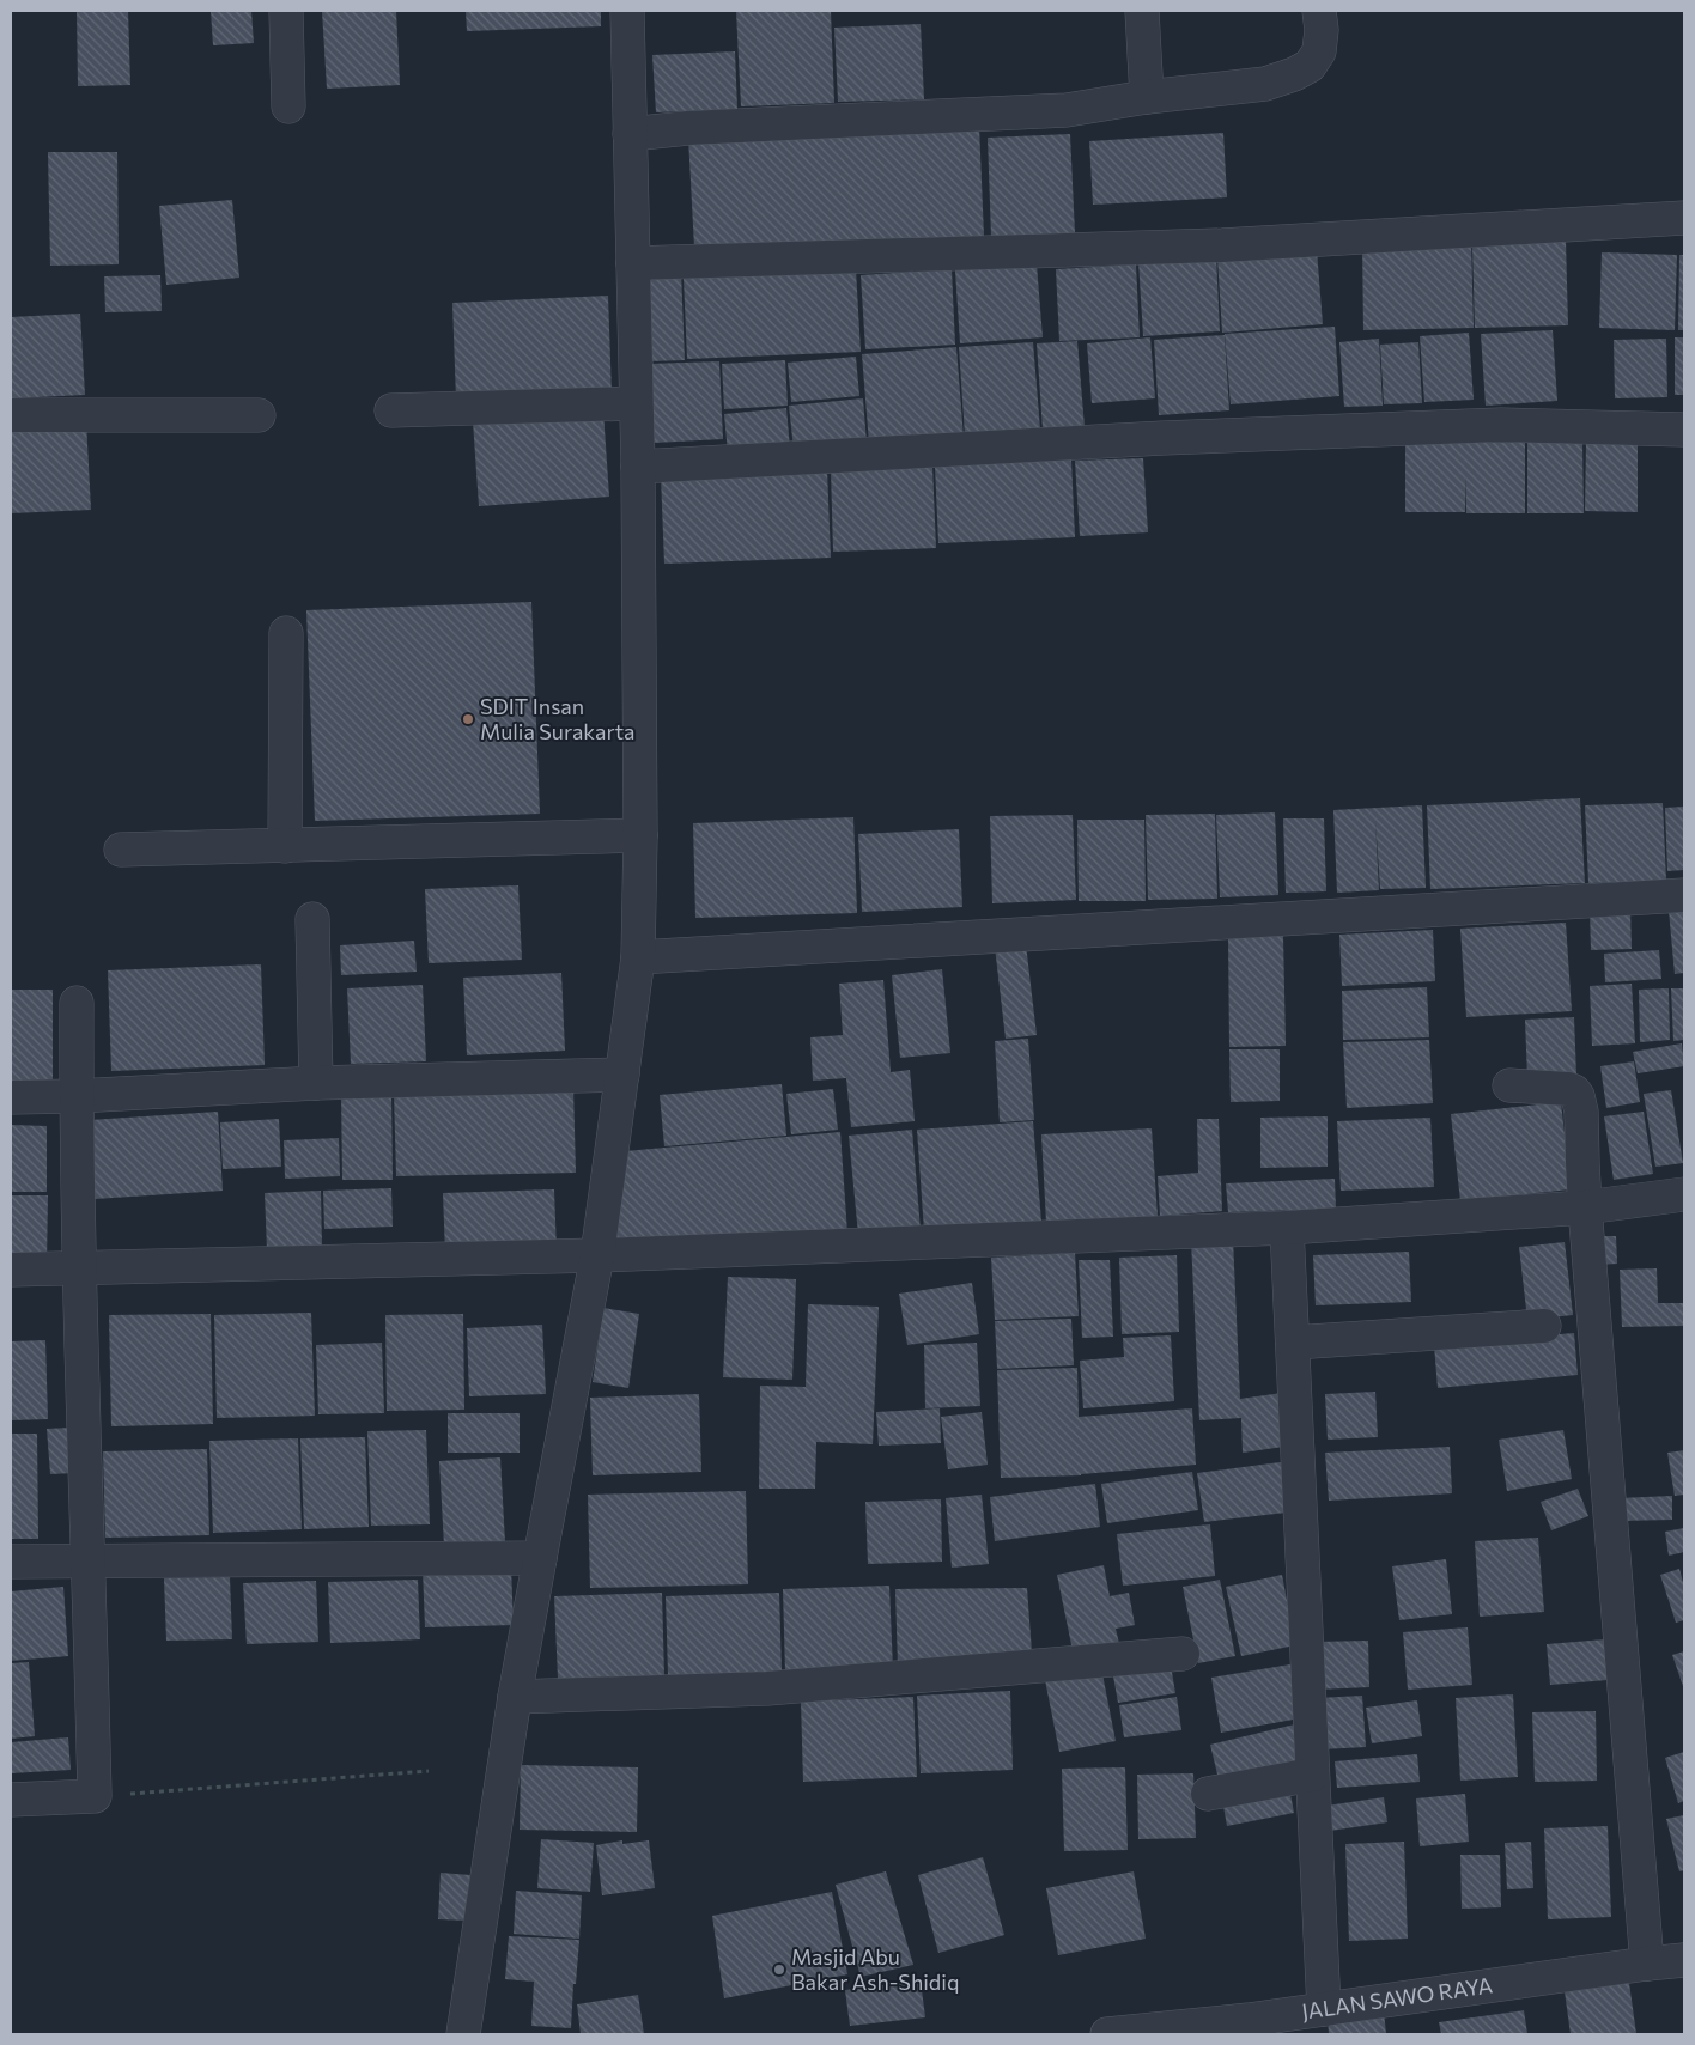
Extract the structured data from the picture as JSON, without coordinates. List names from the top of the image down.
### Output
{
  "streets": {
    "street": ["JALAN SAWO RAYA"]
  },
  "places": ["SDIT Insan Mulia Surakarta", "Masjid Abu Bakar Ash-Shidiq"]
}
